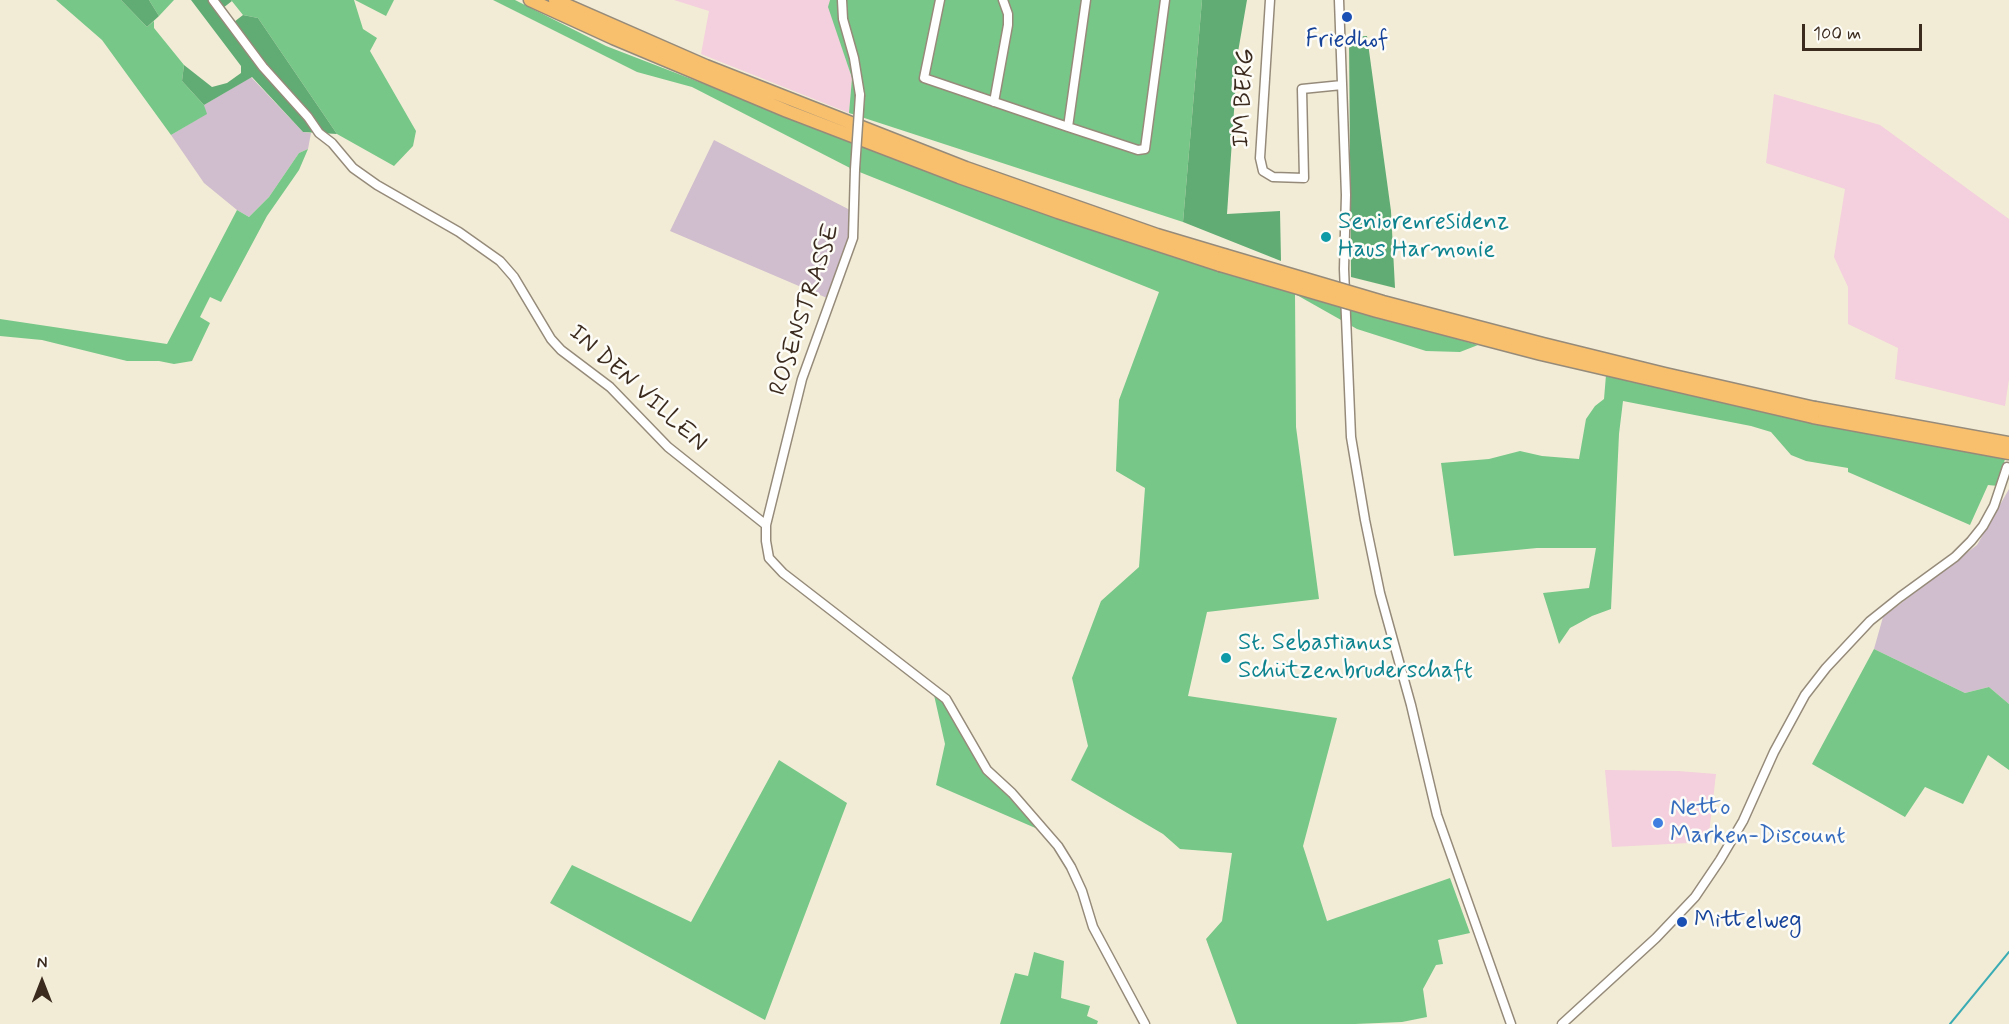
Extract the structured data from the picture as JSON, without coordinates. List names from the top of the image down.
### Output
{
  "streets": {
    "street": ["IM BERG", "ROSENSTRASSE", "IN DEN VILLEN"]
  },
  "crossings": [
    ["ROSENSTRASSE", "IN DEN VILLEN"]
  ],
  "places": [
    "Friedhof",
    "Seniorenresidenz Haus Harmonie",
    "St. Sebastianus Schützenbruderschaft",
    "Netto Marken-Discount",
    "Mittelweg"
  ],
  "scale_bar": "100 m",
  "north": "top"
}
